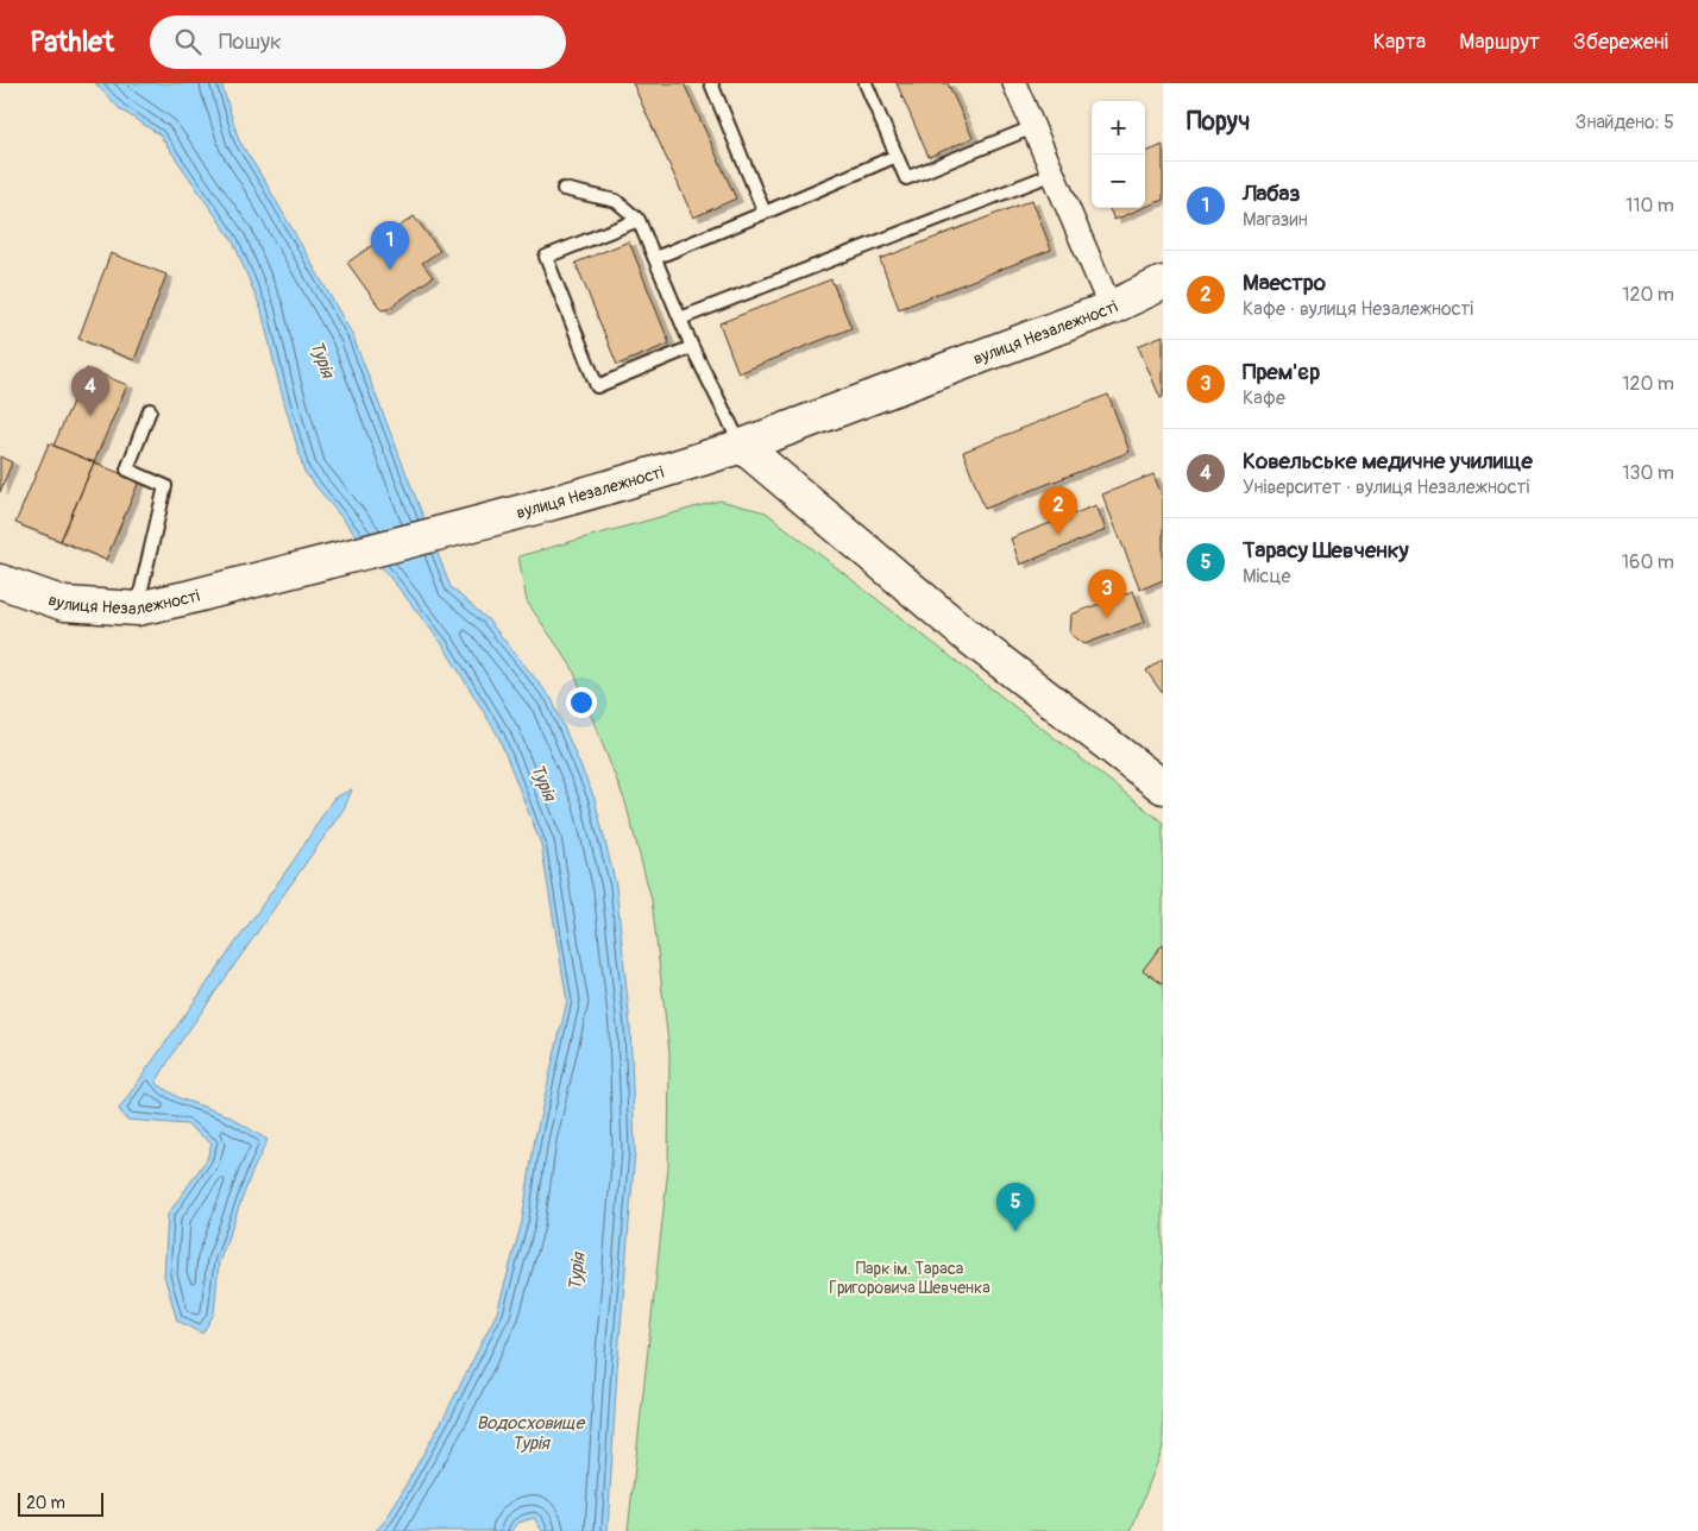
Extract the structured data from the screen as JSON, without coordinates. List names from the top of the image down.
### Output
{
  "streets": {
    "main road": ["вулиця Незалежності"]
  },
  "water": ["Турія", "Водосховище Турія"],
  "parks": ["Парк ім. Тараса Григоровича Шевченка"],
  "scale_bar": "20 m",
  "page": {
    "header": "Pathlet",
    "search": "Пошук",
    "nav": ["Карта", "Маршрут", "Збережені"],
    "heading": ["Поруч", "Знайдено: 5"],
    "map_buttons": ["+", "−"],
    "list": [
      {
        "mark": "1",
        "name": "Лабаз",
        "note": "Магазин",
        "value": "110 m"
      },
      {
        "mark": "2",
        "name": "Маестро",
        "note": "Кафе · вулиця Незалежності",
        "value": "120 m"
      },
      {
        "mark": "3",
        "name": "Прем'єр",
        "note": "Кафе",
        "value": "120 m"
      },
      {
        "mark": "4",
        "name": "Ковельське медичне училище",
        "note": "Університет · вулиця Незалежності",
        "value": "130 m"
      },
      {
        "mark": "5",
        "name": "Тарасу Шевченку",
        "note": "Місце",
        "value": "160 m"
      }
    ],
    "pins": [
      "1",
      "4",
      "2",
      "3",
      "5"
    ],
    "scale": "20 m"
  }
}
